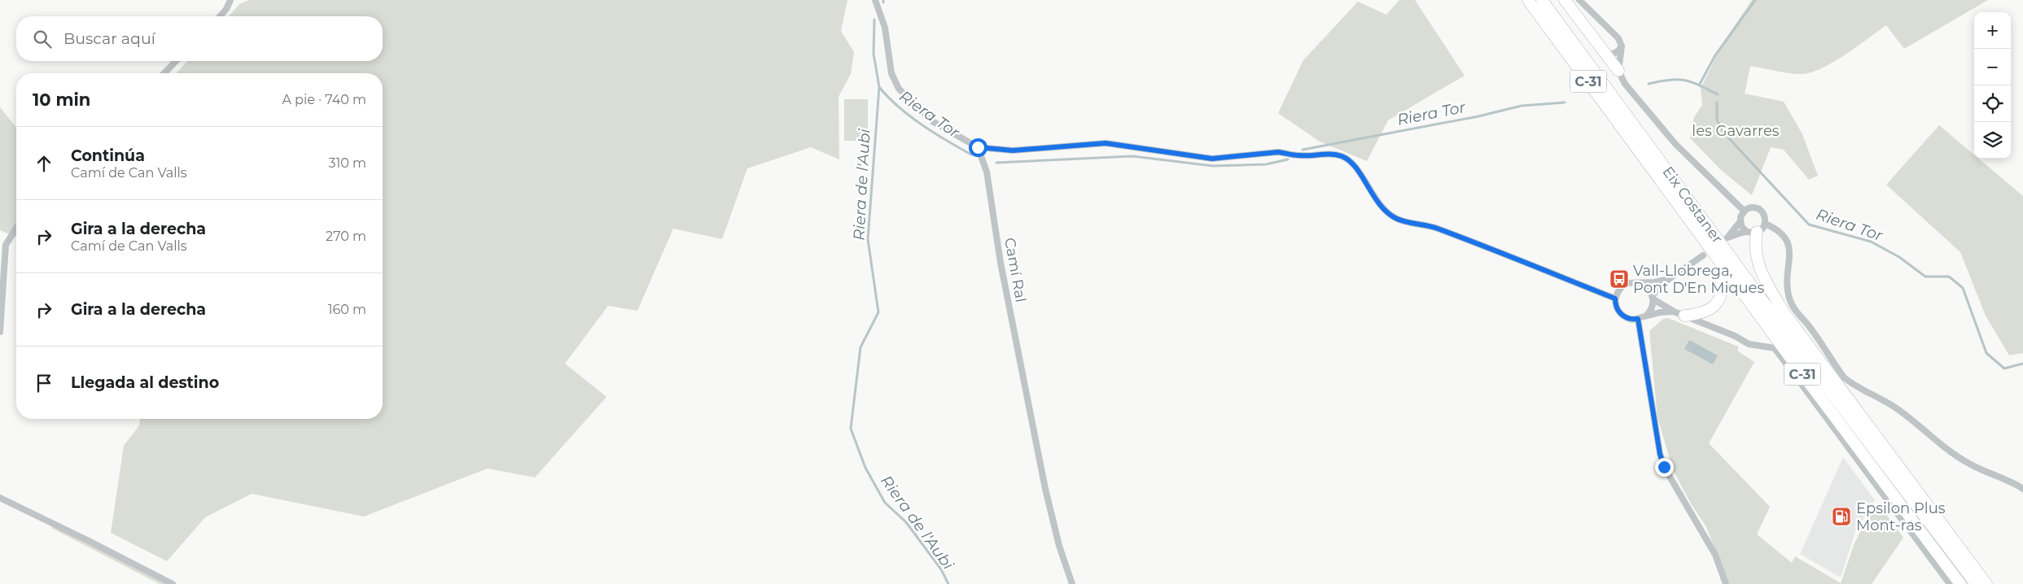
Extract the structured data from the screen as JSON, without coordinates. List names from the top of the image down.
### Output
{
  "streets": {
    "highway": ["C-31", "Eix Costaner"],
    "street": ["Camí Ral"]
  },
  "water": ["Riera Tor", "Riera de l'Aubi"],
  "parks": ["les Gavarres"],
  "places": {
    "bus stop": ["Vall-Llobrega, Pont D'En Miques"],
    "fuel station": ["Epsilon Plus Mont-ras"]
  },
  "page": {
    "map_buttons": ["+", "−"],
    "search": "Buscar aquí",
    "heading": ["10 min", "A pie · 740 m"],
    "list": [
      ["Continúa", "Camí de Can Valls", "310 m"],
      ["Gira a la derecha", "Camí de Can Valls", "270 m"],
      ["Gira a la derecha", "160 m"],
      "Llegada al destino"
    ]
  }
}
